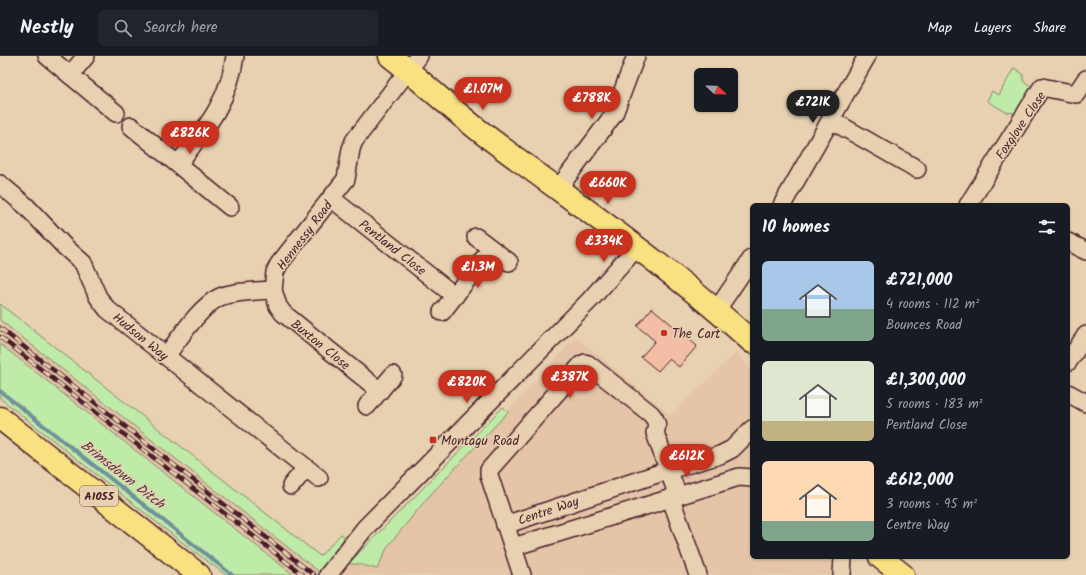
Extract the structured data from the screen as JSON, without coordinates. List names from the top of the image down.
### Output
{
  "streets": {
    "main road": ["A1055"],
    "street": [
      "Foxglove Close",
      "Hennessy Road",
      "Pentland Close",
      "Hudson Way",
      "Buxton Close",
      "Centre Way"
    ]
  },
  "crossings": [
    ["Hennessy Road", "Pentland Close"],
    ["Hennessy Road", "Buxton Close"]
  ],
  "water": ["Brimsdown Ditch"],
  "places": {
    "other": ["The Cart"],
    "transit": ["Montagu Road"]
  },
  "north": "right",
  "page": {
    "header": "Nestly",
    "search": "Search here",
    "nav": ["Map", "Layers", "Share"],
    "price": [
      "£1.07M",
      "£788K",
      "£721K",
      "£826K",
      "£660K",
      "£334K",
      "£1.3M",
      "£387K",
      "£820K",
      "£612K"
    ],
    "heading": "10 homes",
    "list": [
      {
        "name": "£721,000",
        "note": "4 rooms · 112 m² · Bounces Road"
      },
      {
        "name": "£1,300,000",
        "note": "5 rooms · 183 m² · Pentland Close"
      },
      {
        "name": "£612,000",
        "note": "3 rooms · 95 m² · Centre Way"
      }
    ]
  }
}
